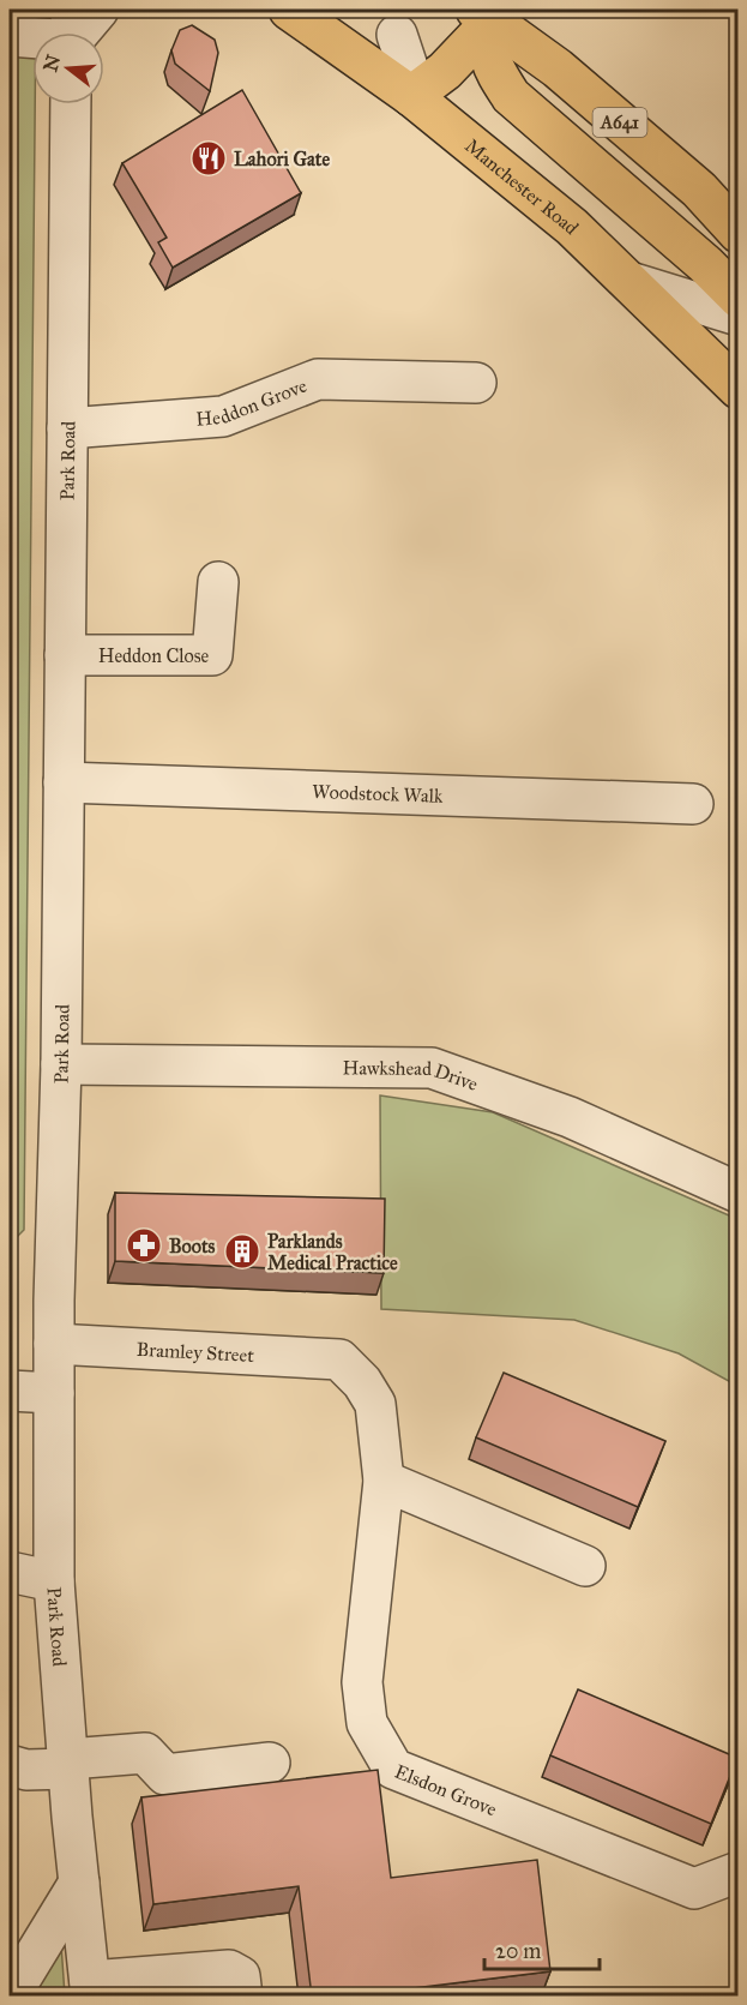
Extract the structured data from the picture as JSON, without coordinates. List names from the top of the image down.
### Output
{
  "streets": {
    "main road": ["A641", "Manchester Road"],
    "street": [
      "Heddon Grove",
      "Park Road",
      "Heddon Close",
      "Woodstock Walk",
      "Hawkshead Drive",
      "Bramley Street",
      "Elsdon Grove"
    ]
  },
  "crossings": [
    ["Heddon Grove", "Park Road"],
    ["Park Road", "Heddon Close"],
    ["Park Road", "Woodstock Walk"],
    ["Park Road", "Hawkshead Drive"],
    ["Park Road", "Bramley Street"],
    ["Bramley Street", "Elsdon Grove"]
  ],
  "places": {
    "restaurant": ["Lahori Gate"],
    "pharmacy": ["Boots"],
    "building": ["Parklands Medical Practice"]
  },
  "scale_bar": "20 m",
  "north": "left"
}
